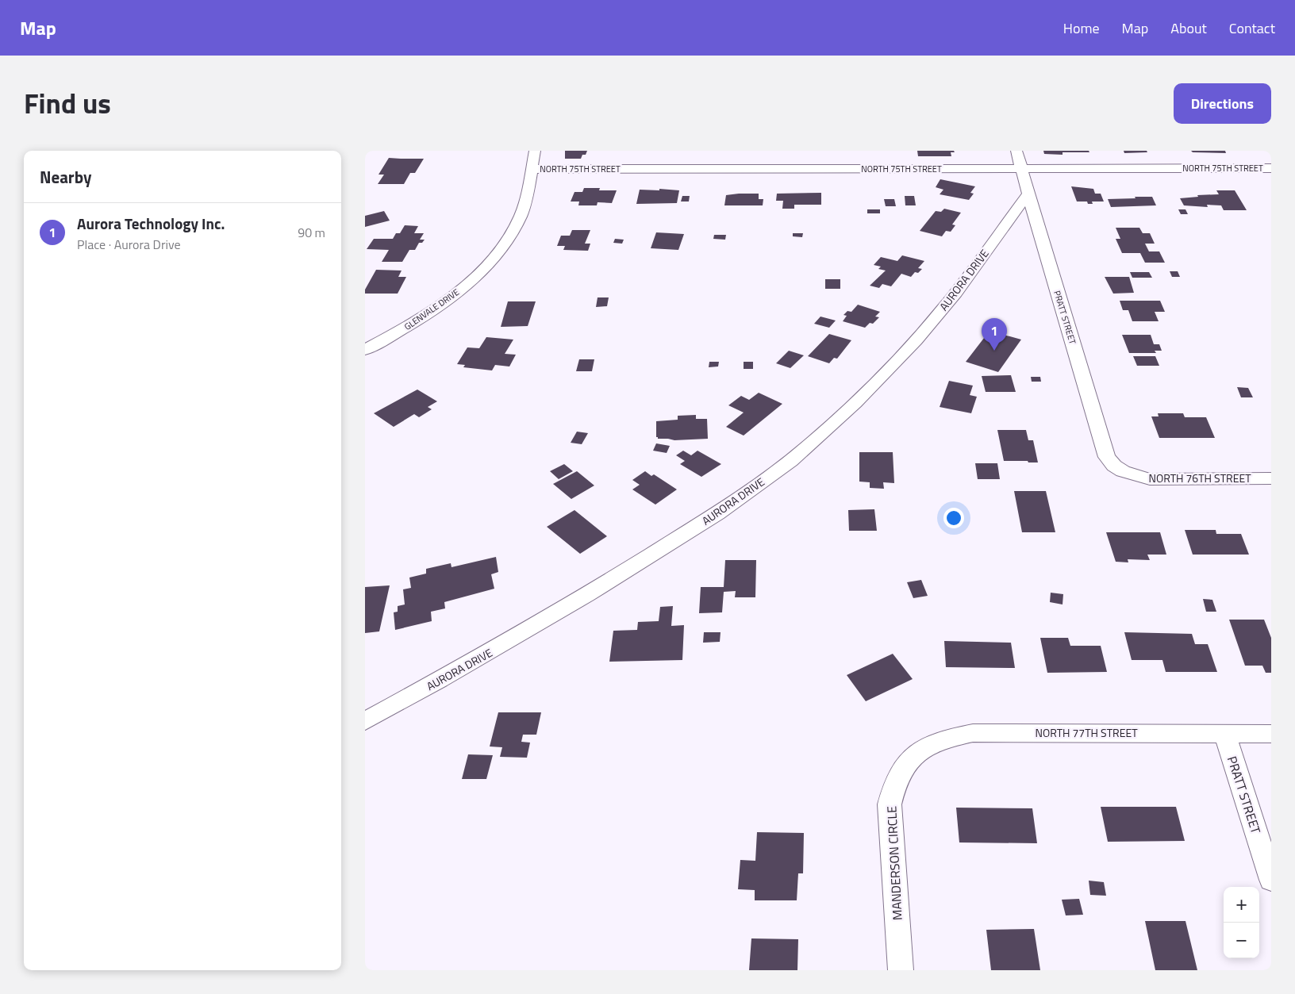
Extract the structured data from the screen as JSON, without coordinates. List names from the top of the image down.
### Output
{
  "streets": {
    "street": [
      "NORTH 75TH STREET",
      "AURORA DRIVE",
      "GLENVALE DRIVE",
      "PRATT STREET",
      "NORTH 76TH STREET",
      "NORTH 77TH STREET",
      "MANDERSON CIRCLE"
    ]
  },
  "crossings": [
    ["NORTH 75TH STREET", "GLENVALE DRIVE"],
    ["NORTH 75TH STREET", "PRATT STREET"],
    ["AURORA DRIVE", "PRATT STREET"],
    ["PRATT STREET", "NORTH 76TH STREET"],
    ["PRATT STREET", "NORTH 77TH STREET"],
    ["NORTH 77TH STREET", "MANDERSON CIRCLE"]
  ],
  "page": {
    "header": "Map",
    "nav": [
      "Home",
      "Map",
      "About",
      "Contact"
    ],
    "title": "Find us",
    "buttons": "Directions",
    "heading": "Nearby",
    "list": [
      {
        "mark": "1",
        "name": "Aurora Technology Inc.",
        "note": "Place · Aurora Drive",
        "value": "90 m"
      }
    ],
    "pins": "1",
    "map_buttons": ["+", "−"]
  }
}
